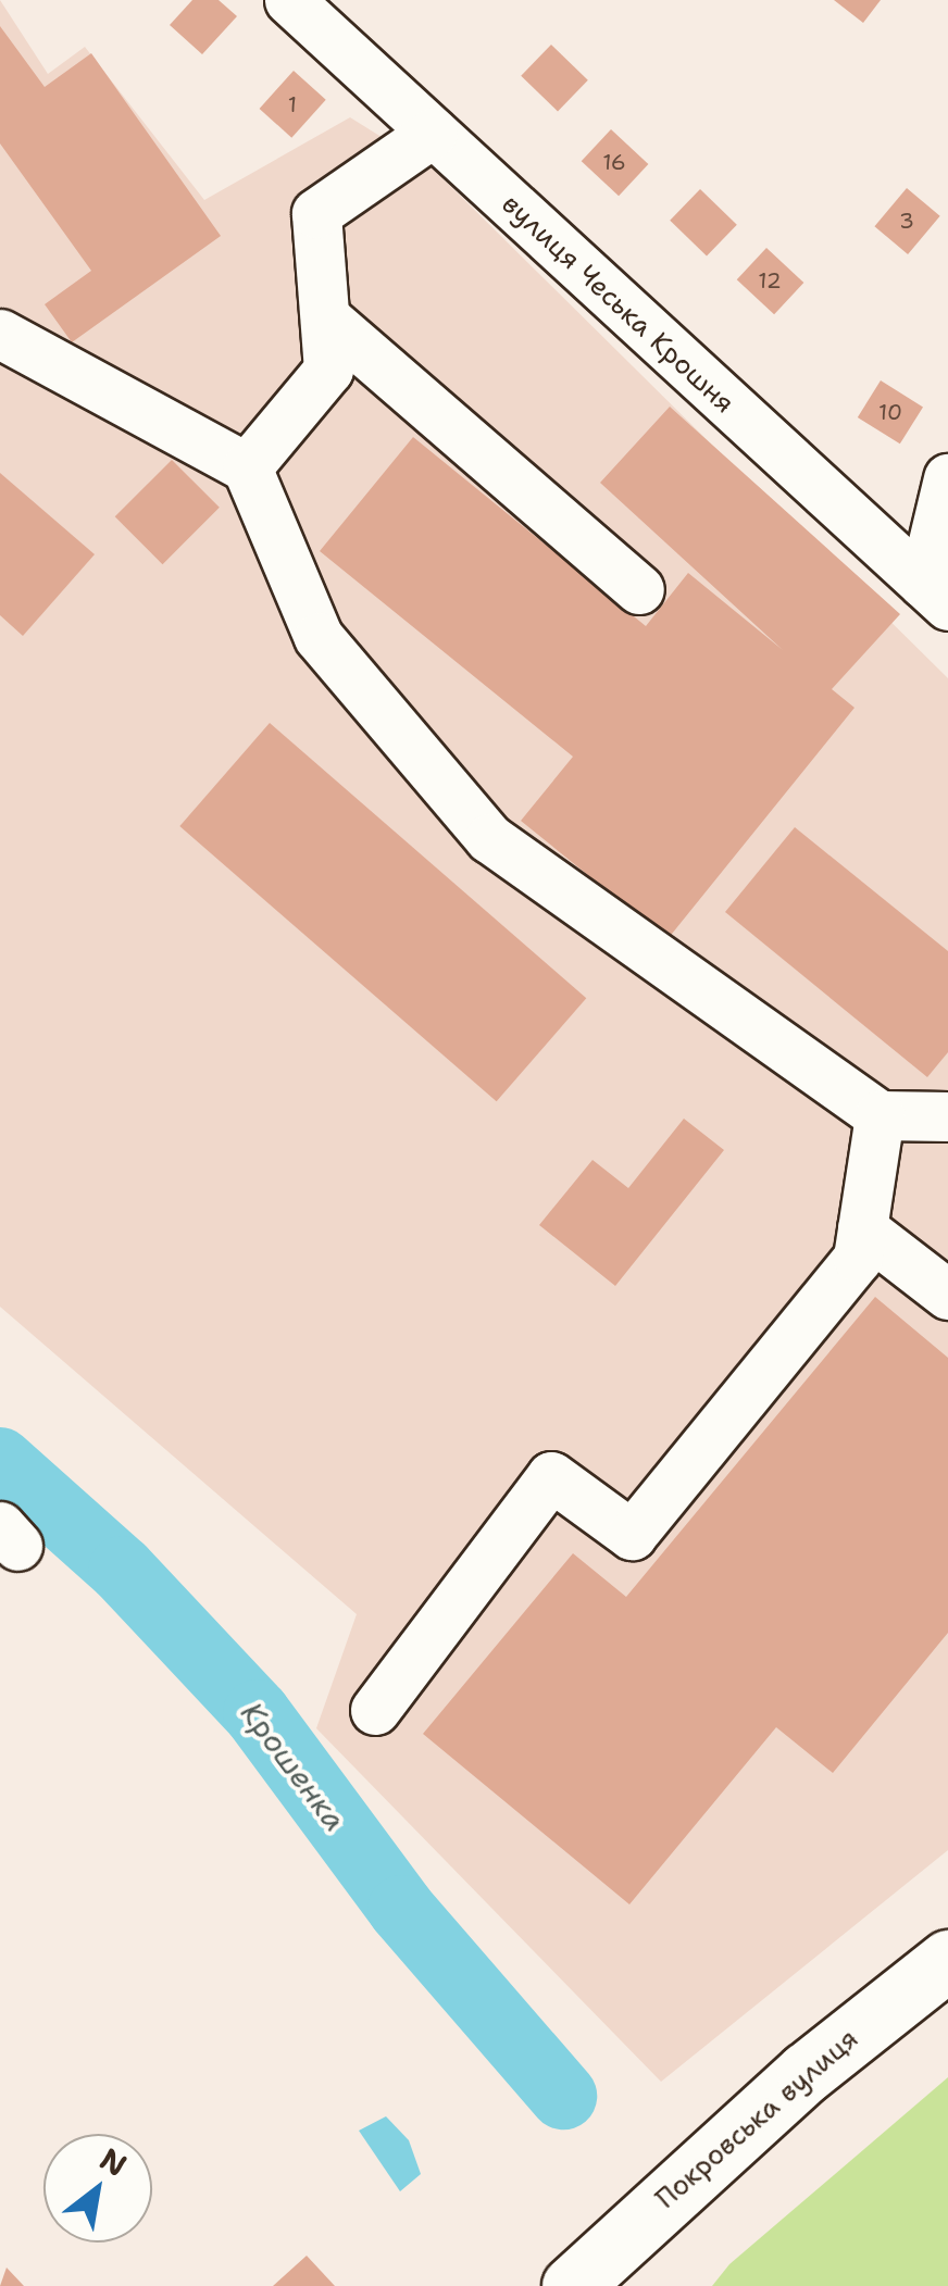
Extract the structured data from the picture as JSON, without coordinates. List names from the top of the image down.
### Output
{
  "streets": {
    "highway": ["Покровська вулиця"],
    "street": ["вулиця Чеська Крошня"]
  },
  "water": ["Крошенка"],
  "house_numbers": [
    "1",
    "16",
    "3",
    "12",
    "10"
  ],
  "north": "top right"
}
